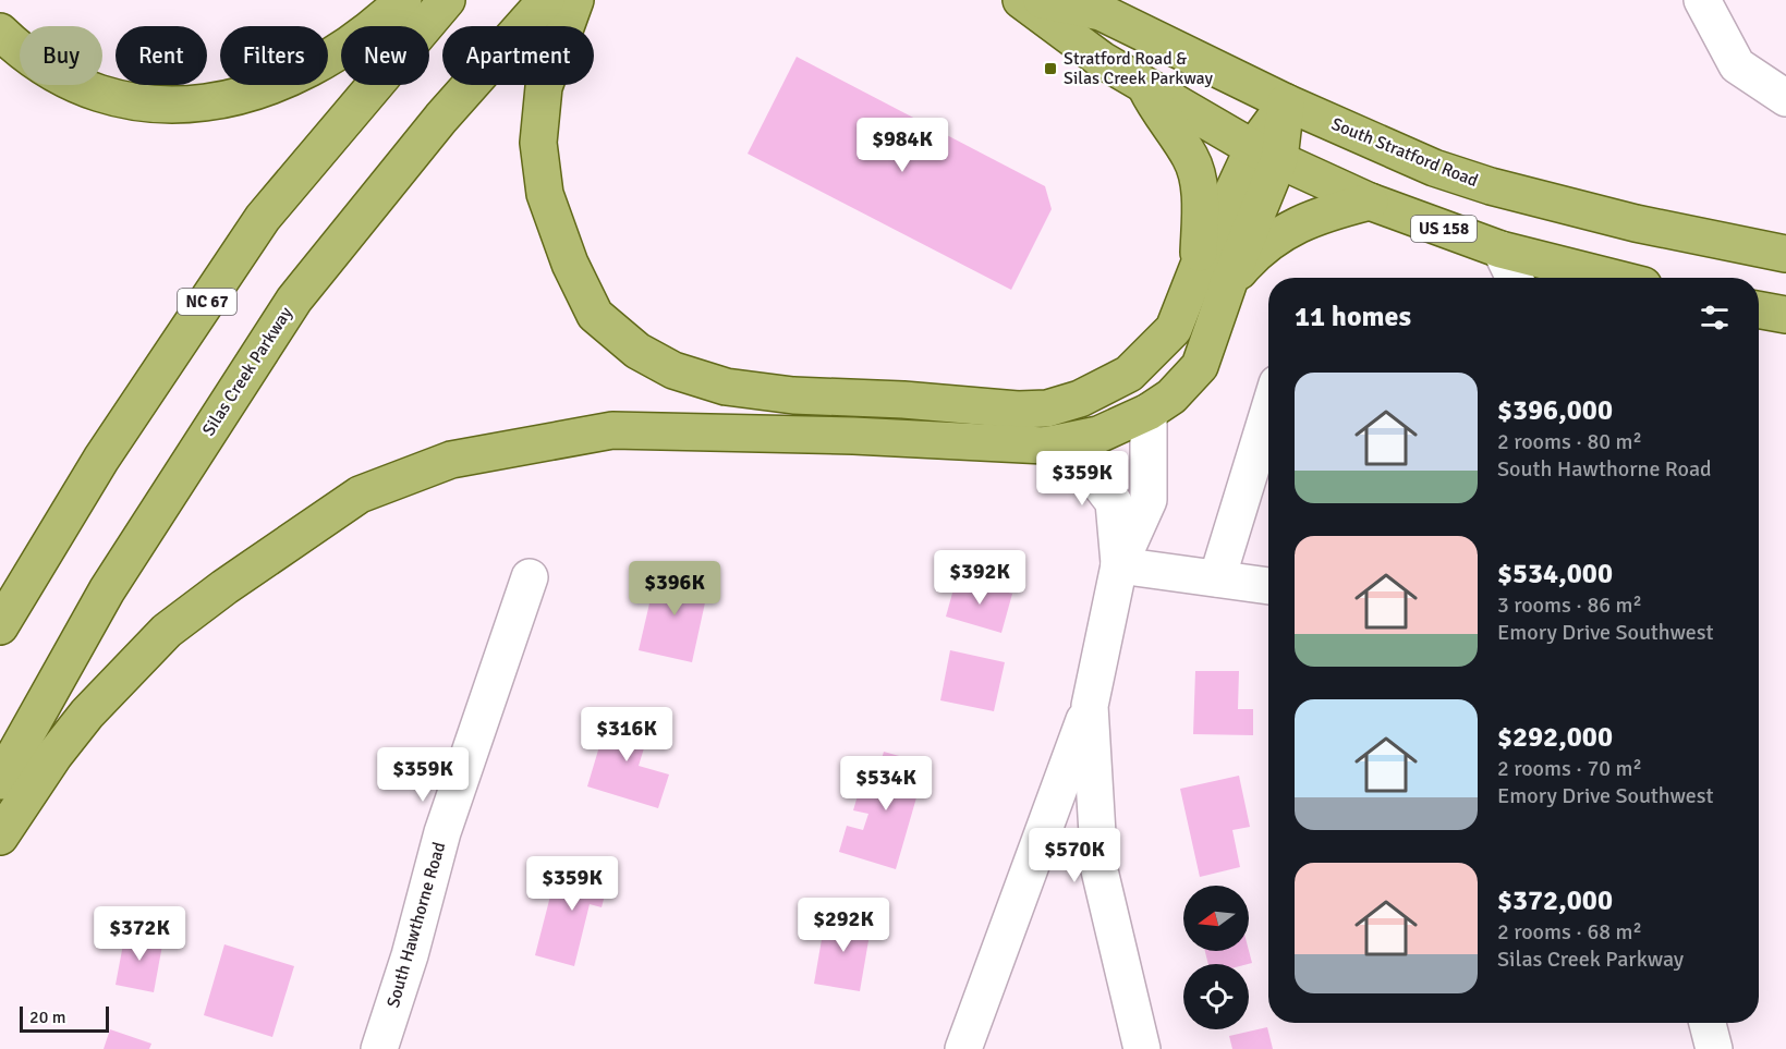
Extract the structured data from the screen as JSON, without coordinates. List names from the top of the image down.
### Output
{
  "streets": {
    "main road": [
      "South Stratford Road",
      "US 158",
      "NC 67",
      "Silas Creek Parkway"
    ],
    "street": ["South Hawthorne Road"]
  },
  "places": {
    "transit": ["Stratford Road & Silas Creek Parkway"]
  },
  "scale_bar": "20 m",
  "north": "left",
  "page": {
    "chip": [
      "Buy",
      "Rent",
      "Filters",
      "New",
      "Apartment"
    ],
    "price": [
      "$984K",
      "$359K",
      "$392K",
      "$396K",
      "$316K",
      "$359K",
      "$534K",
      "$570K",
      "$359K",
      "$292K",
      "$372K"
    ],
    "heading": "11 homes",
    "list": [
      {
        "name": "$396,000",
        "note": "2 rooms · 80 m² · South Hawthorne Road"
      },
      {
        "name": "$534,000",
        "note": "3 rooms · 86 m² · Emory Drive Southwest"
      },
      {
        "name": "$292,000",
        "note": "2 rooms · 70 m² · Emory Drive Southwest"
      },
      {
        "name": "$372,000",
        "note": "2 rooms · 68 m² · Silas Creek Parkway"
      }
    ],
    "scale": "20 m"
  }
}
